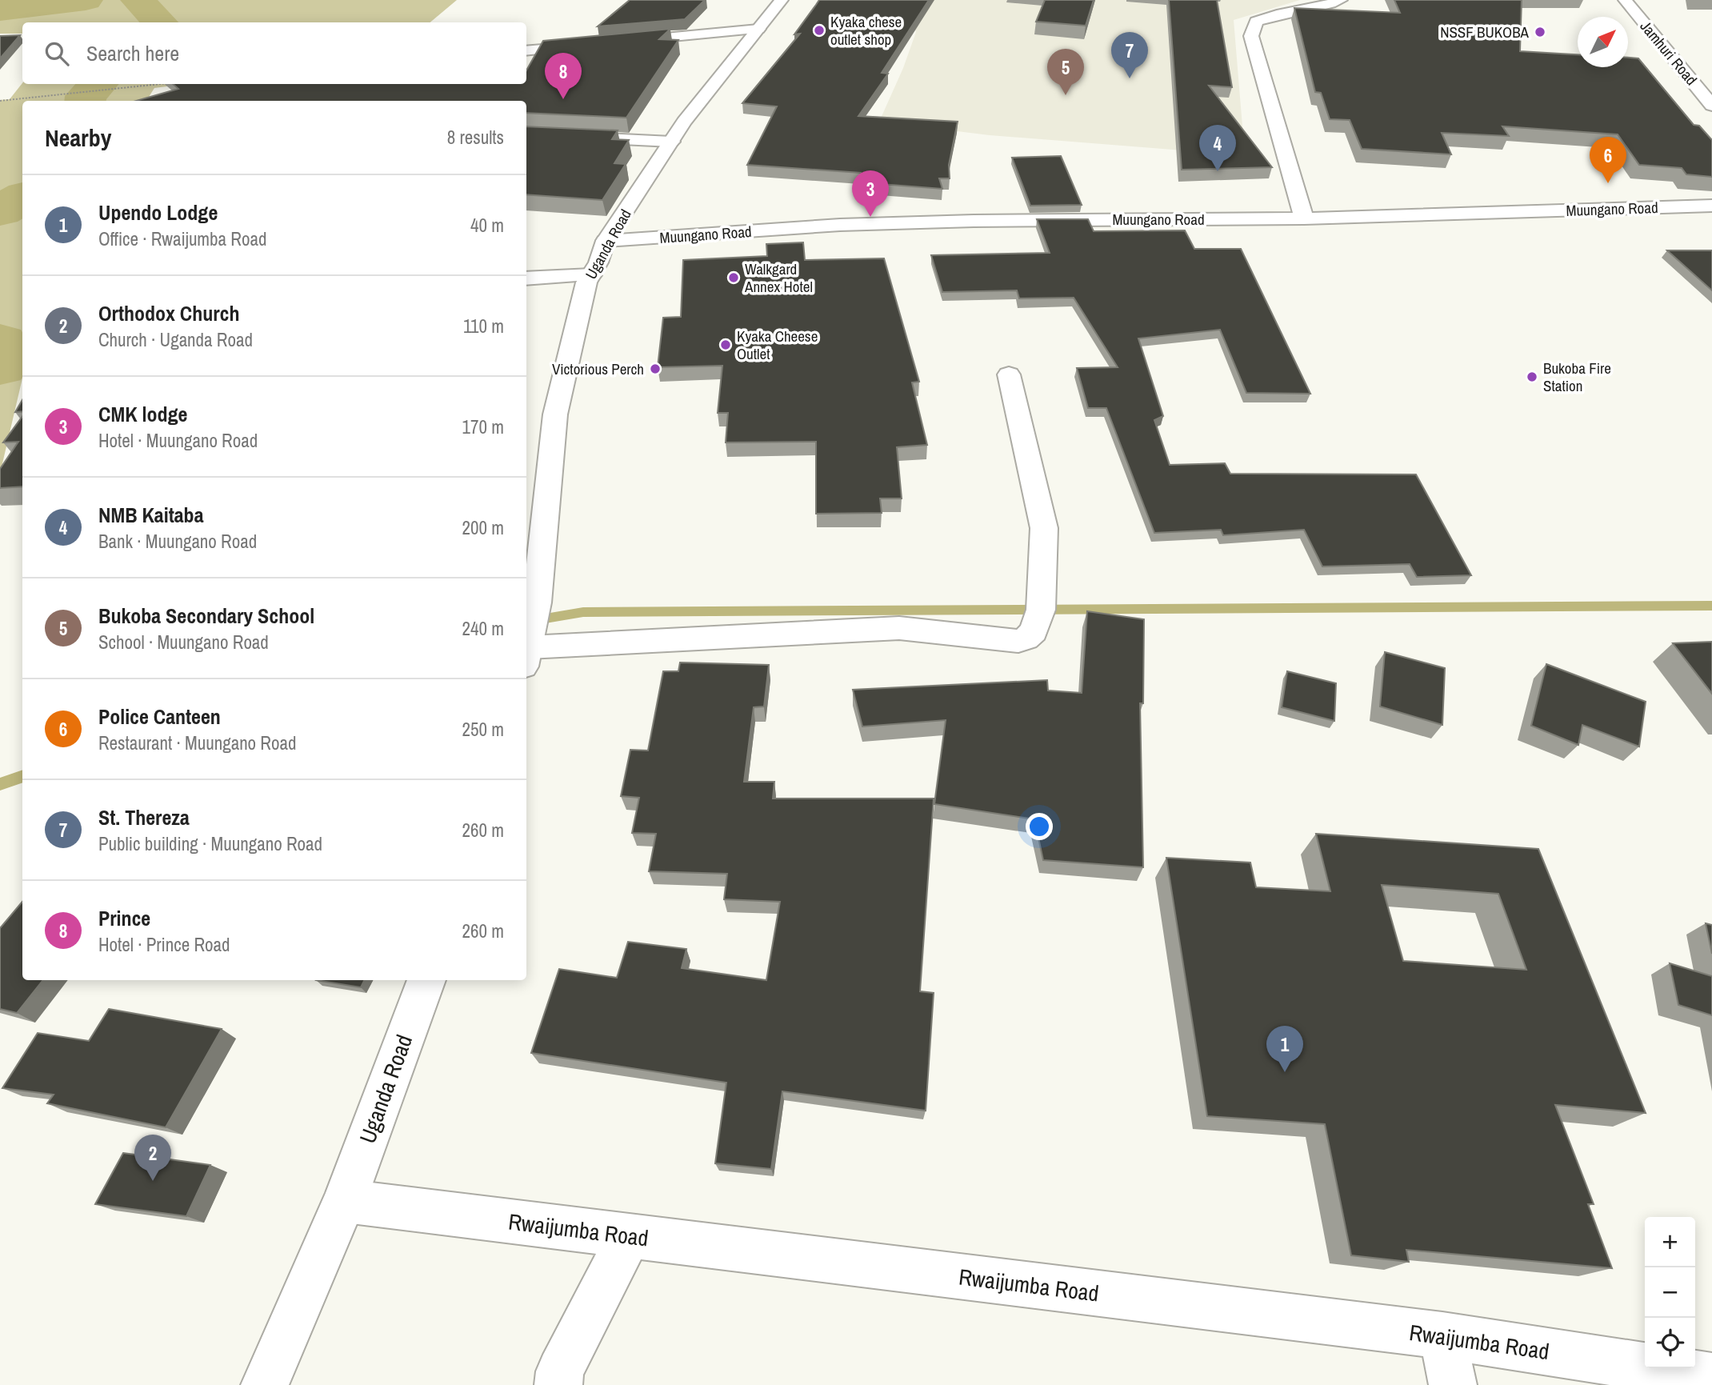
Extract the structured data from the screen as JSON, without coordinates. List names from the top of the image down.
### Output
{
  "streets": {
    "street": [
      "Jamhuri Road",
      "Muungano Road",
      "Uganda Road",
      "Rwaijumba Road"
    ]
  },
  "crossings": [
    ["Muungano Road", "Uganda Road"],
    ["Uganda Road", "Rwaijumba Road"]
  ],
  "places": [
    "Kyaka chese outlet shop",
    "NSSF BUKOBA",
    "Walkgard Annex Hotel",
    "Kyaka Cheese Outlet",
    "Victorious Perch",
    "Bukoba Fire Station"
  ],
  "north": "top right",
  "page": {
    "search": "Search here",
    "pins": [
      "7",
      "5",
      "8",
      "4",
      "6",
      "3",
      "1",
      "2"
    ],
    "heading": ["Nearby", "8 results"],
    "list": [
      {
        "mark": "1",
        "name": "Upendo Lodge",
        "note": "Office · Rwaijumba Road",
        "value": "40 m"
      },
      {
        "mark": "2",
        "name": "Orthodox Church",
        "note": "Church · Uganda Road",
        "value": "110 m"
      },
      {
        "mark": "3",
        "name": "CMK lodge",
        "note": "Hotel · Muungano Road",
        "value": "170 m"
      },
      {
        "mark": "4",
        "name": "NMB Kaitaba",
        "note": "Bank · Muungano Road",
        "value": "200 m"
      },
      {
        "mark": "5",
        "name": "Bukoba Secondary School",
        "note": "School · Muungano Road",
        "value": "240 m"
      },
      {
        "mark": "6",
        "name": "Police Canteen",
        "note": "Restaurant · Muungano Road",
        "value": "250 m"
      },
      {
        "mark": "7",
        "name": "St. Thereza",
        "note": "Public building · Muungano Road",
        "value": "260 m"
      },
      {
        "mark": "8",
        "name": "Prince",
        "note": "Hotel · Prince Road",
        "value": "260 m"
      }
    ],
    "map_buttons": ["+", "−"]
  }
}
